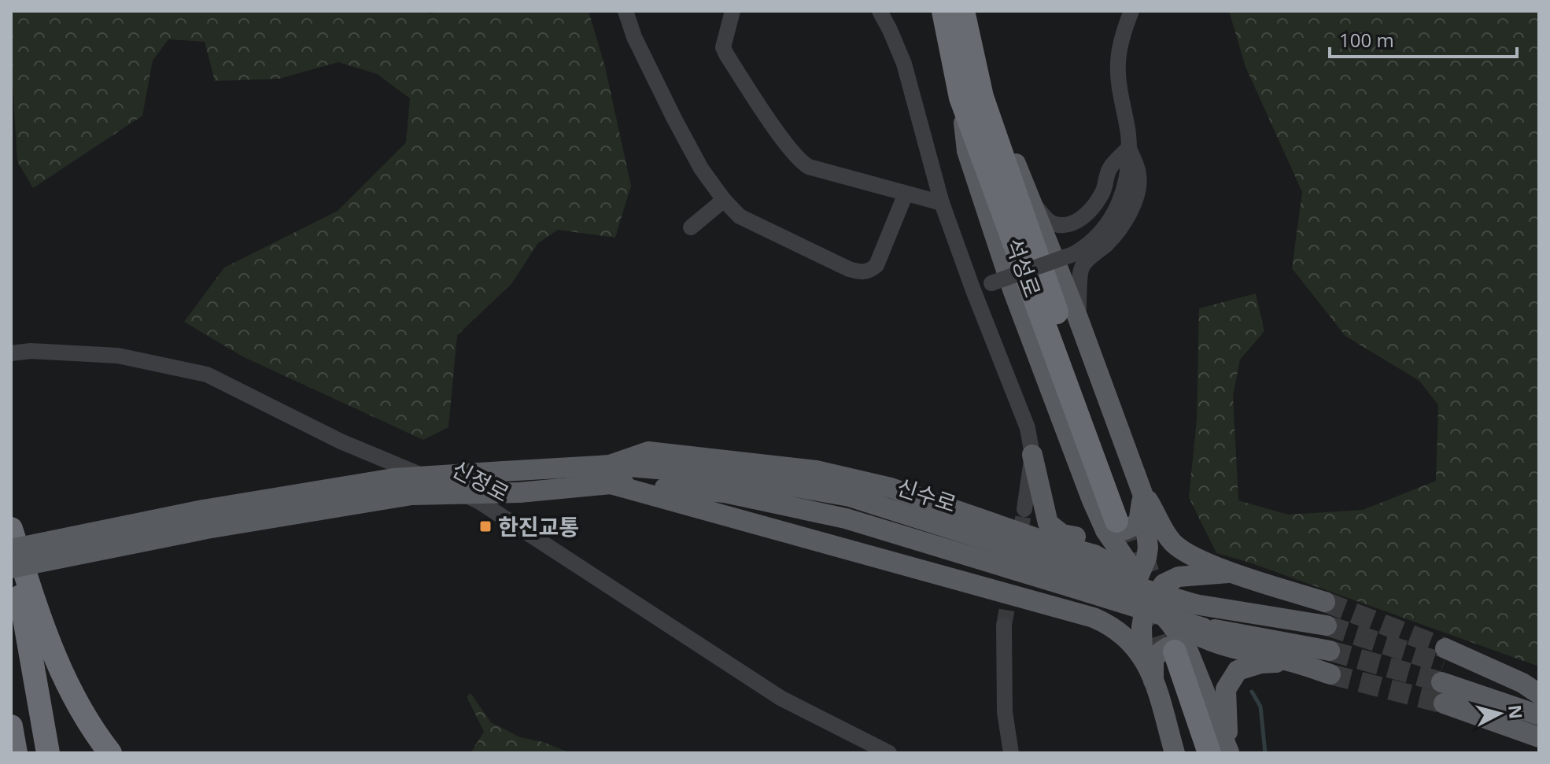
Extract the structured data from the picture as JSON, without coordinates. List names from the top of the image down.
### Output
{
  "streets": {
    "highway": ["석성로"],
    "main road": ["신수로"],
    "street": ["신정로"]
  },
  "places": {
    "transit": ["한진교통"]
  },
  "scale_bar": "100 m",
  "north": "right"
}
